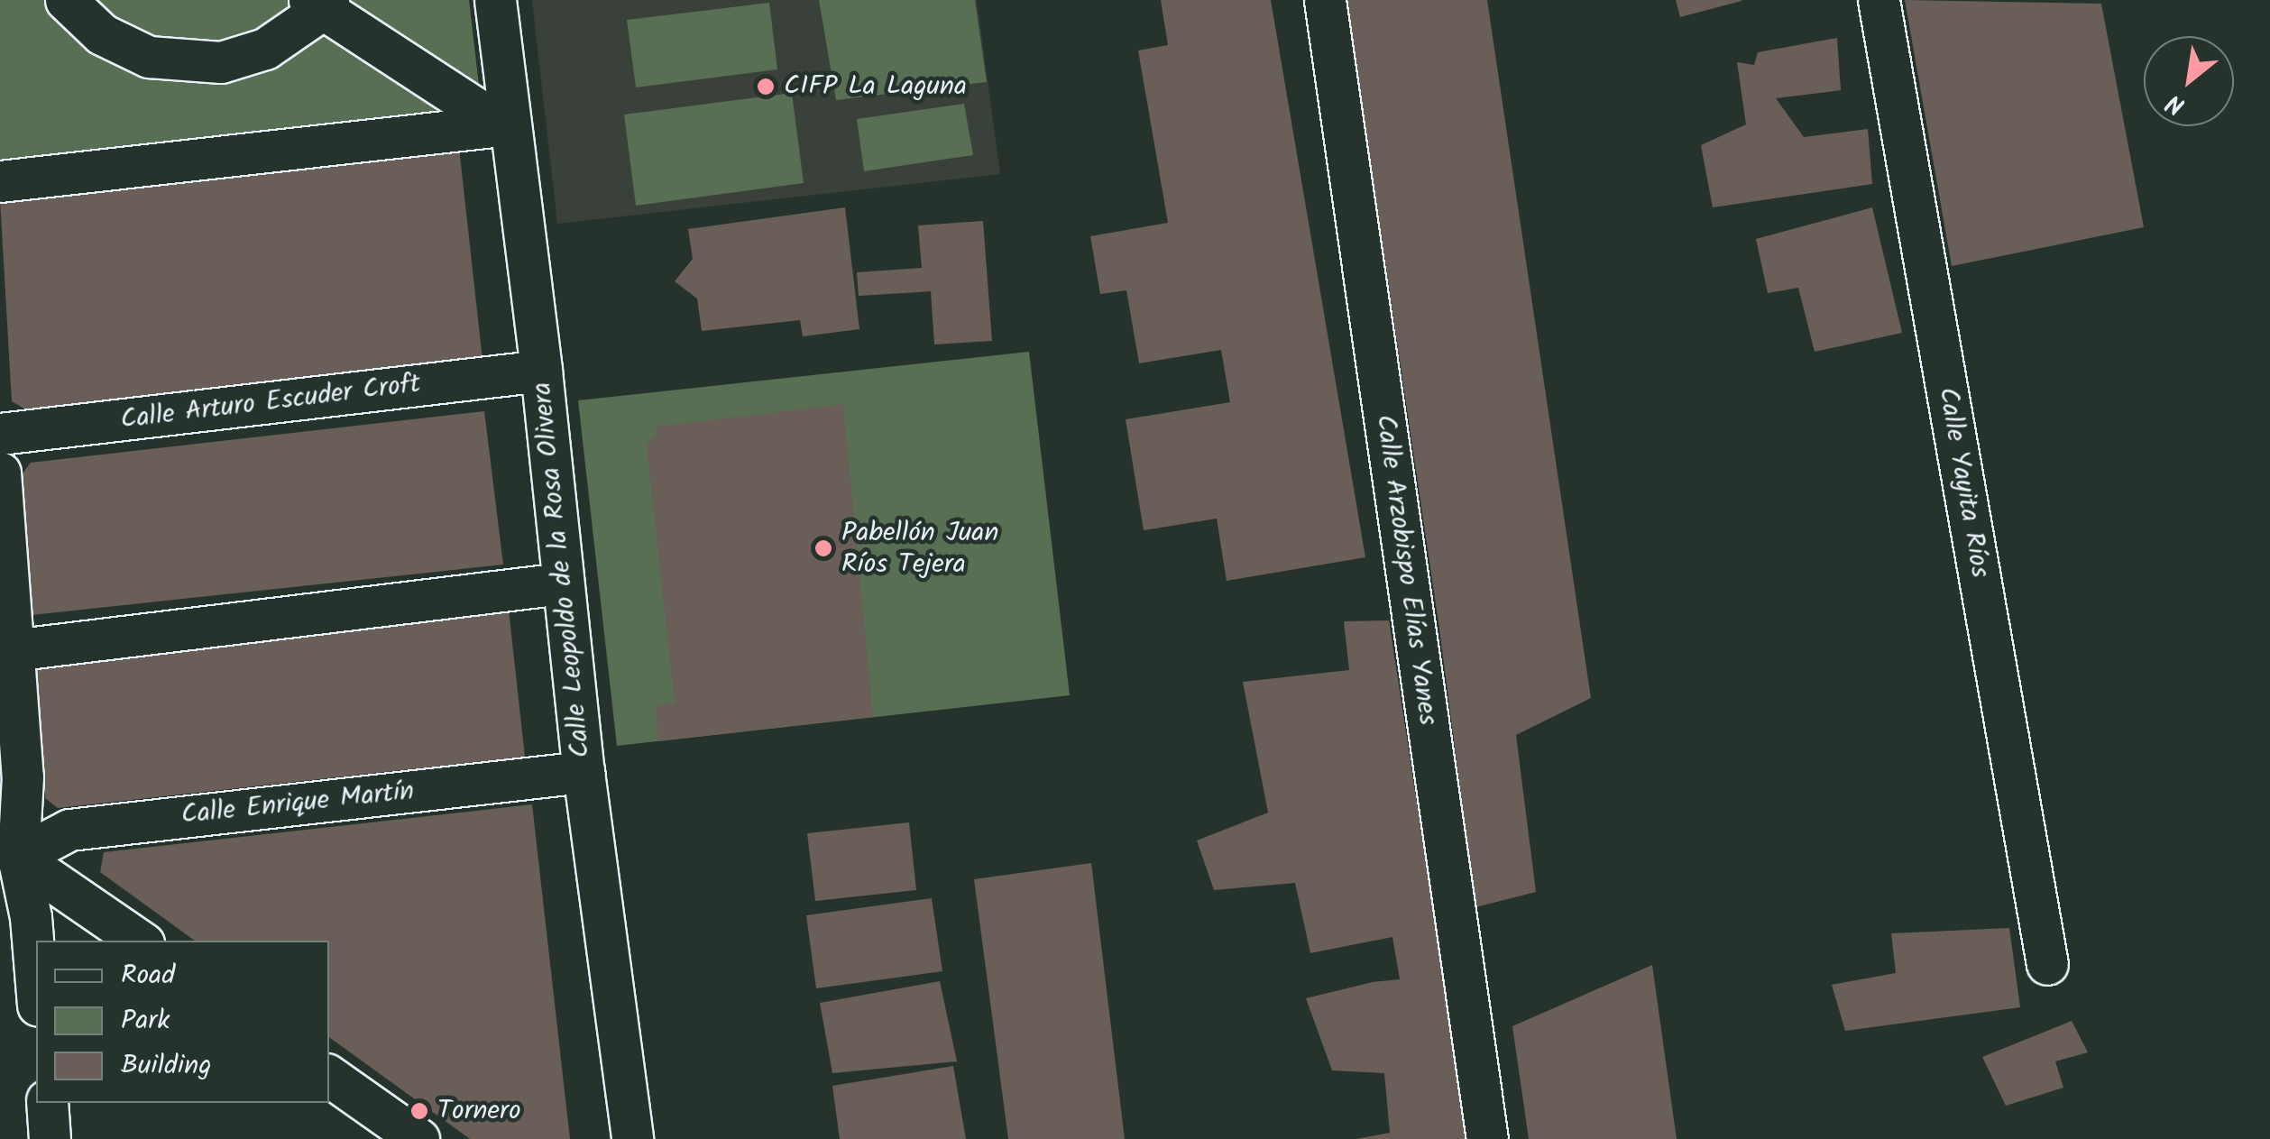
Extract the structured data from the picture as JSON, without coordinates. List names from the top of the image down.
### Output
{
  "streets": {
    "street": [
      "Calle Arturo Escuder Croft",
      "Calle Yayita Ríos",
      "Calle Leopoldo de la Rosa Olivera",
      "Calle Arzobispo Elías Yanes",
      "Calle Enrique Martín"
    ]
  },
  "crossings": [
    ["Calle Arturo Escuder Croft", "Calle Leopoldo de la Rosa Olivera"],
    ["Calle Leopoldo de la Rosa Olivera", "Calle Enrique Martín"]
  ],
  "places": ["CIFP La Laguna", "Pabellón Juan Ríos Tejera", "Tornero"],
  "legend": ["Road", "Park", "Building"],
  "north": "bottom left"
}
